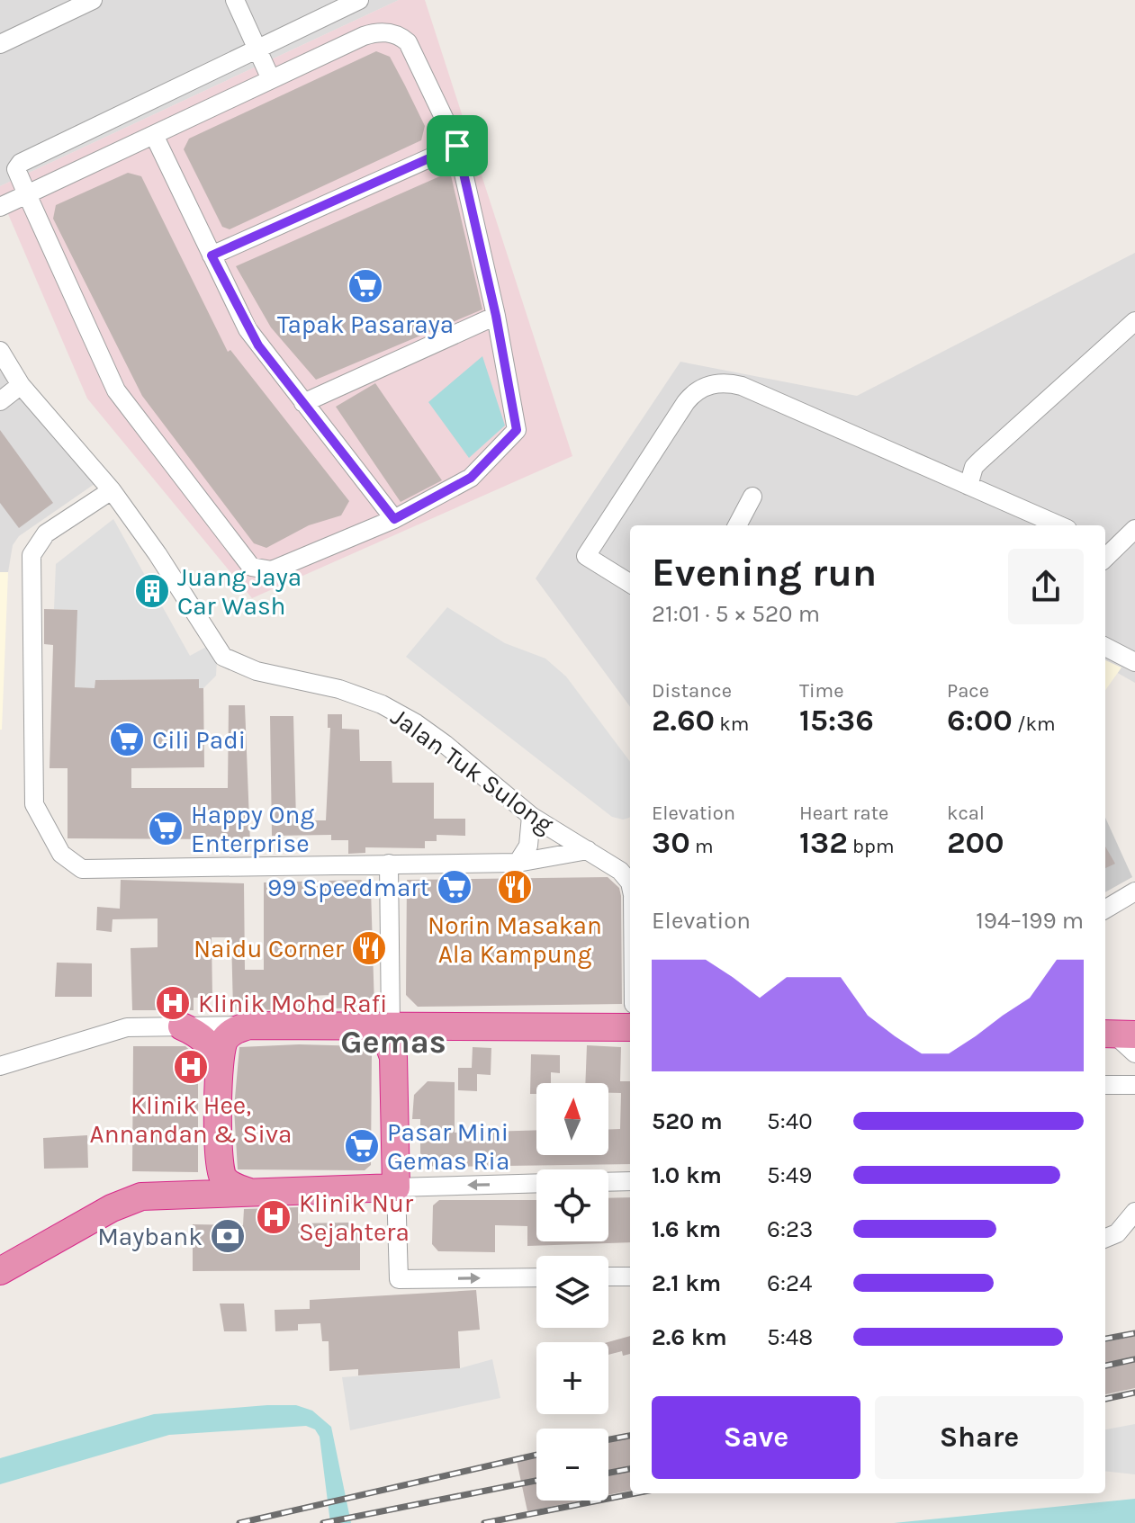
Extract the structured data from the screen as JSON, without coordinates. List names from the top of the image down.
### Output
{
  "streets": {
    "street": ["Jalan Tuk Sulong"]
  },
  "districts": ["Gemas"],
  "places": {
    "supermarket": [
      "Tapak Pasaraya",
      "Cili Padi",
      "Happy Ong Enterprise",
      "99 Speedmart",
      "Pasar Mini Gemas Ria"
    ],
    "building": ["Juang Jaya Car Wash"],
    "restaurant": ["Norin Masakan Ala Kampung", "Naidu Corner"],
    "hospital": ["Klinik Mohd Rafi", "Klinik Hee, Annandan & Siva", "Klinik Nur Sejahtera"],
    "bank": ["Maybank"]
  },
  "north": "top",
  "page": {
    "heading": ["Evening run", "21:01 · 5 × 520 m"],
    "stats": [
      ["Distance", "2.60 km"],
      ["Time", "15:36"],
      ["Pace", "6:00 /km"],
      ["Elevation", "30 m"],
      ["Heart rate", "132 bpm"],
      ["kcal", "200"]
    ],
    "chart": ["Elevation", "194–199 m"],
    "map_buttons": ["+", "−"],
    "list": [
      {
        "name": "520 m",
        "note": "5:40"
      },
      {
        "name": "1.0 km",
        "note": "5:49"
      },
      {
        "name": "1.6 km",
        "note": "6:23"
      },
      {
        "name": "2.1 km",
        "note": "6:24"
      },
      {
        "name": "2.6 km",
        "note": "5:48"
      }
    ],
    "buttons": ["Save", "Share"]
  }
}
